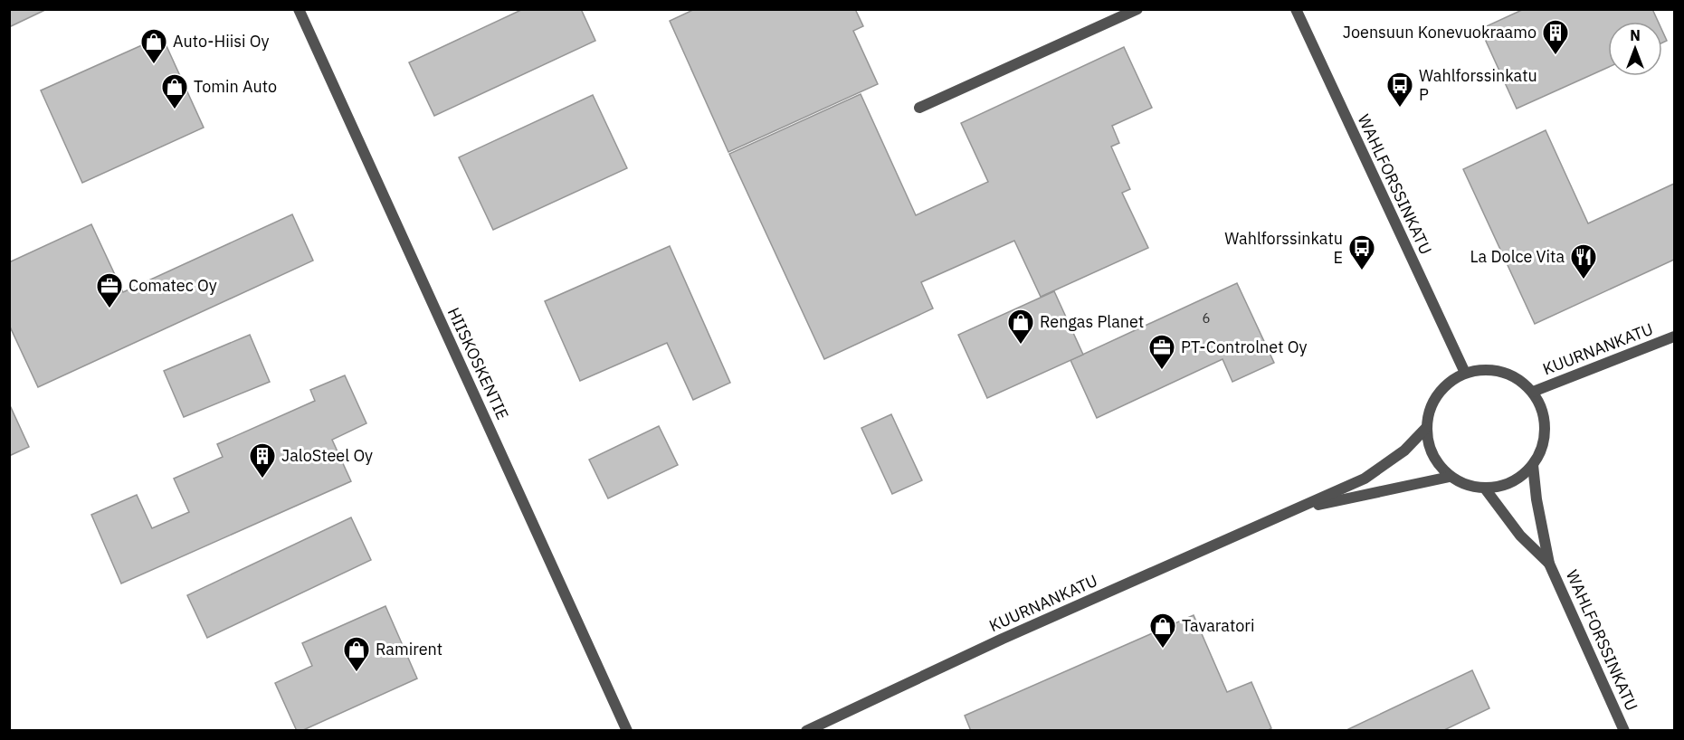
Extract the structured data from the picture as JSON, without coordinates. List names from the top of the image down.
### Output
{
  "streets": {
    "street": ["WAHLFORSSINKATU", "KUURNANKATU", "HIISKOSKENTIE"]
  },
  "crossings": [
    ["WAHLFORSSINKATU", "KUURNANKATU"]
  ],
  "places": {
    "building": ["Joensuun Konevuokraamo", "JaloSteel Oy"],
    "shop": [
      "Auto-Hiisi Oy",
      "Tomin Auto",
      "Rengas Planet",
      "Tavaratori",
      "Ramirent"
    ],
    "bus stop": ["Wahlforssinkatu P", "Wahlforssinkatu E"],
    "restaurant": ["La Dolce Vita"],
    "office": ["Comatec Oy", "PT-Controlnet Oy"]
  },
  "house_numbers": ["6"],
  "north": "top"
}
